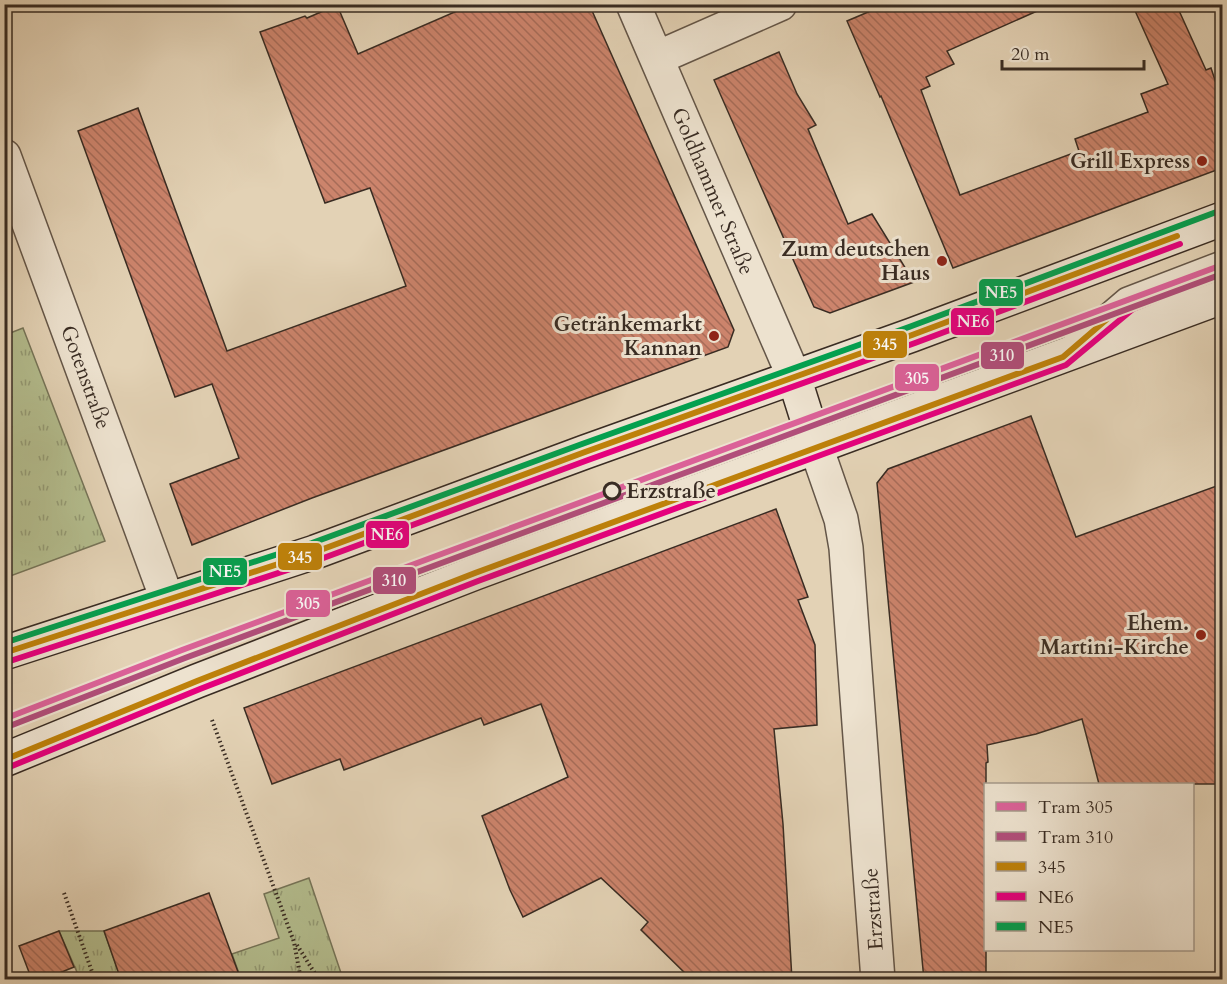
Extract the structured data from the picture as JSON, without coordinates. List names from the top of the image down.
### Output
{
  "streets": {
    "main road": ["Goldhammer Straße", "Gotenstraße", "Erzstraße"]
  },
  "crossings": [
    ["Goldhammer Straße", "Erzstraße"]
  ],
  "places": [
    "Grill Express",
    "Zum deutschen Haus",
    "Getränkemarkt Kannan",
    "Erzstraße",
    "Ehem. Martini-Kirche"
  ],
  "lines": [
    "transit line NE5",
    "transit line 345",
    "transit line NE6",
    "tram line 305",
    "tram line 310"
  ],
  "legend": [
    "Tram 305",
    "Tram 310",
    "345",
    "NE6",
    "NE5"
  ],
  "scale_bar": "20 m"
}
